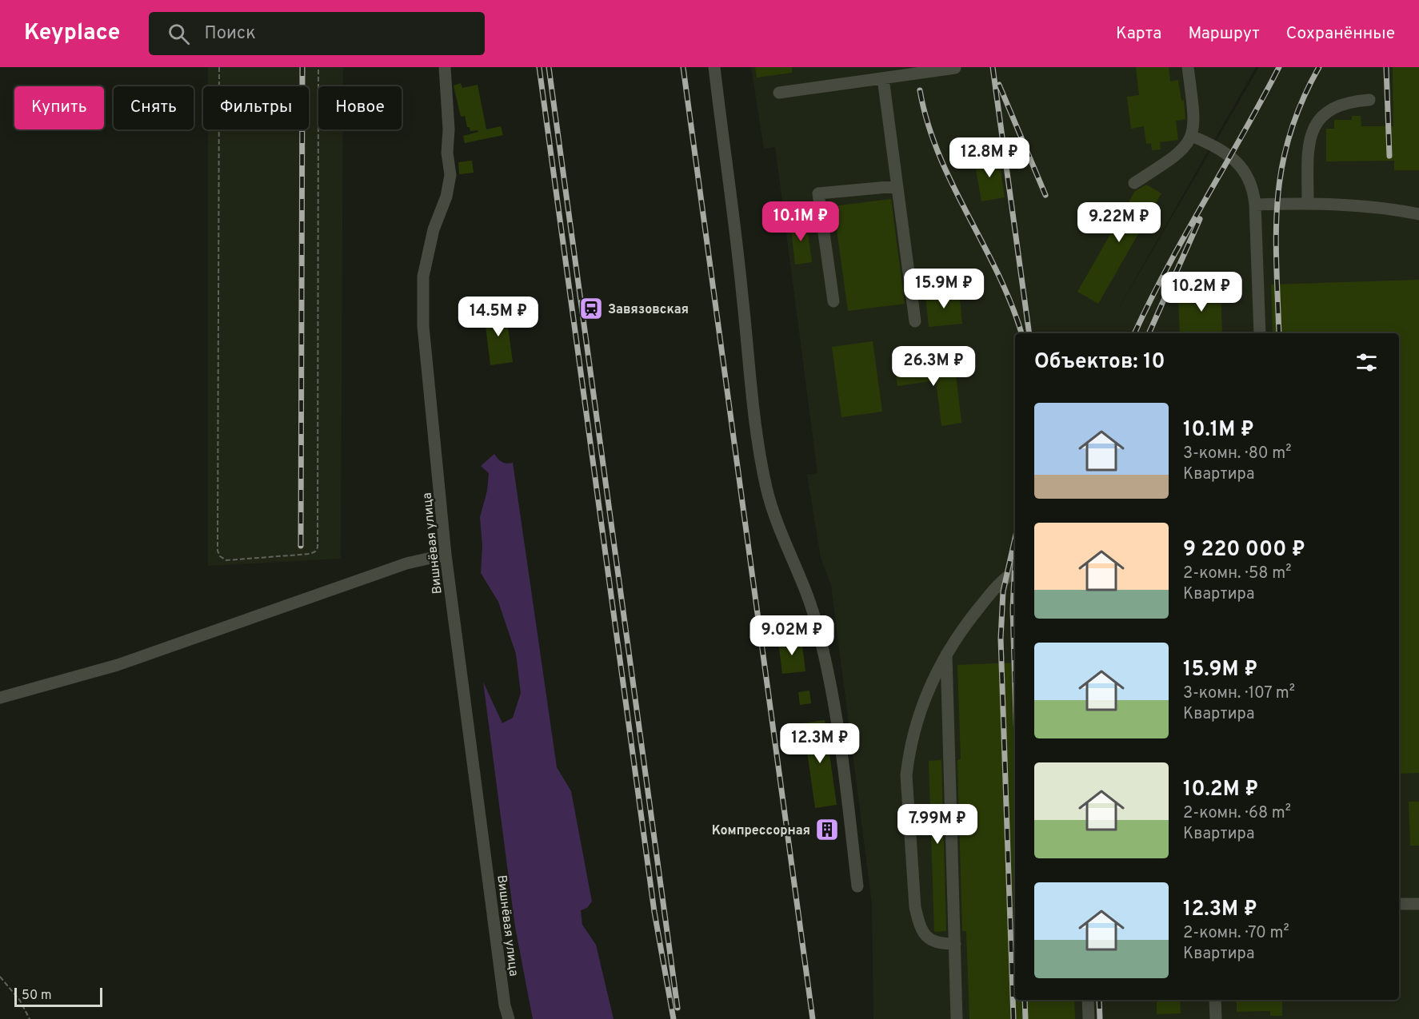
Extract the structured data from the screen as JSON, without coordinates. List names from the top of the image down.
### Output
{
  "streets": {
    "street": ["Вишнёвая улица"]
  },
  "places": {
    "station": ["Завязовская"],
    "building": ["Компрессорная"]
  },
  "scale_bar": "50 m",
  "page": {
    "header": "Keyplace",
    "search": "Поиск",
    "nav": ["Карта", "Маршрут", "Сохранённые"],
    "chip": [
      "Купить",
      "Снять",
      "Фильтры",
      "Новое"
    ],
    "price": [
      "12.8M ₽",
      "10.1M ₽",
      "9.22M ₽",
      "15.9M ₽",
      "10.2M ₽",
      "14.5M ₽",
      "26.3M ₽",
      "9.02M ₽",
      "12.3M ₽",
      "7.99M ₽"
    ],
    "heading": "Объектов: 10",
    "list": [
      {
        "name": "10.1M ₽",
        "note": "3-комн. · 80 m² · Квартира"
      },
      {
        "name": "9 220 000 ₽",
        "note": "2-комн. · 58 m² · Квартира"
      },
      {
        "name": "15.9M ₽",
        "note": "3-комн. · 107 m² · Квартира"
      },
      {
        "name": "10.2M ₽",
        "note": "2-комн. · 68 m² · Квартира"
      },
      {
        "name": "12.3M ₽",
        "note": "2-комн. · 70 m² · Квартира"
      }
    ],
    "scale": "50 m"
  }
}
